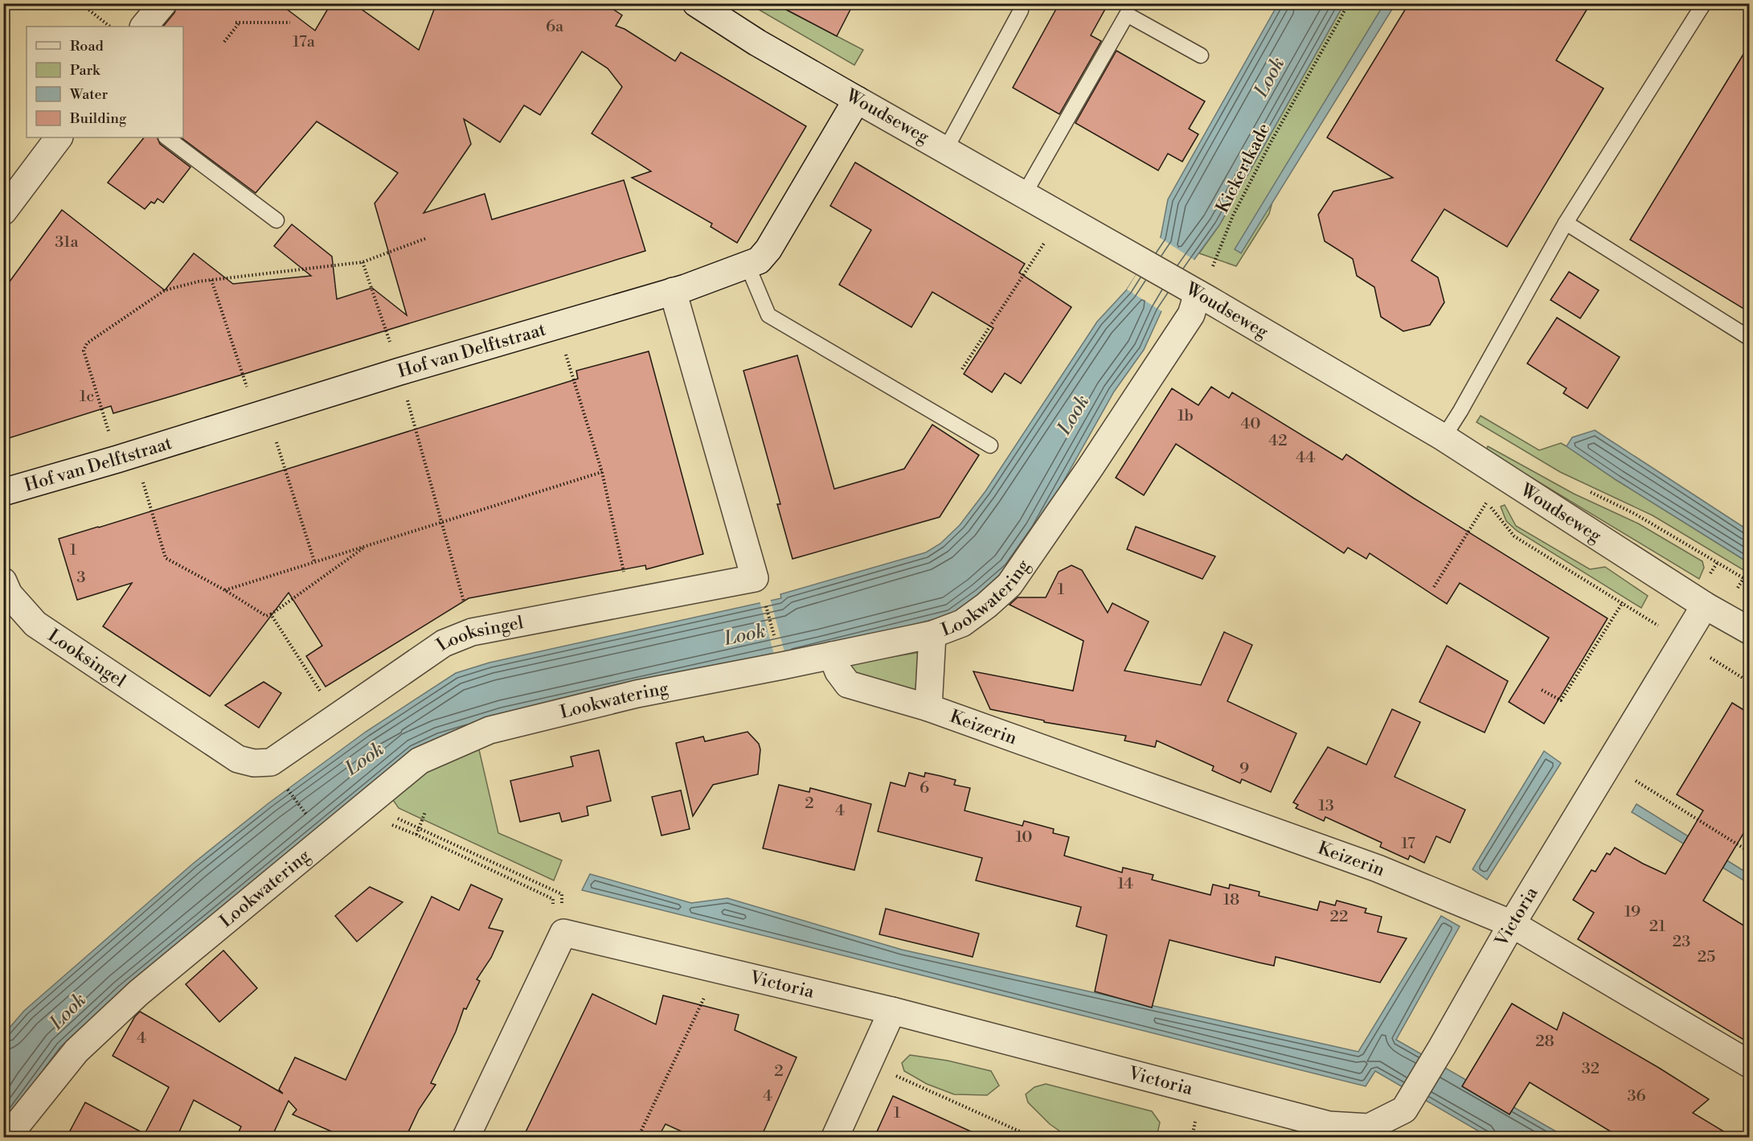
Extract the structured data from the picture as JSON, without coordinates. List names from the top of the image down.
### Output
{
  "streets": {
    "street": [
      "Woudseweg",
      "Hof van Delftstraat",
      "Lookwatering",
      "Looksingel",
      "Keizerin",
      "Victoria"
    ],
    "path": ["Kickertkade"]
  },
  "crossings": [
    ["Woudseweg", "Kickertkade"],
    ["Woudseweg", "Hof van Delftstraat"],
    ["Woudseweg", "Lookwatering"],
    ["Woudseweg", "Victoria"],
    ["Kickertkade", "Lookwatering"],
    ["Hof van Delftstraat", "Looksingel"],
    ["Lookwatering", "Keizerin"],
    ["Keizerin", "Victoria"]
  ],
  "water": ["Look"],
  "house_numbers": [
    "6a",
    "17a",
    "31a",
    "1c",
    "1b",
    "40",
    "42",
    "44",
    "1",
    "3",
    "1",
    "9",
    "6",
    "2",
    "13",
    "4",
    "10",
    "17",
    "14",
    "18",
    "19",
    "22",
    "21",
    "23",
    "25",
    "4",
    "28",
    "32",
    "2",
    "4",
    "36",
    "1"
  ],
  "legend": [
    "Road",
    "Park",
    "Water",
    "Building"
  ]
}
